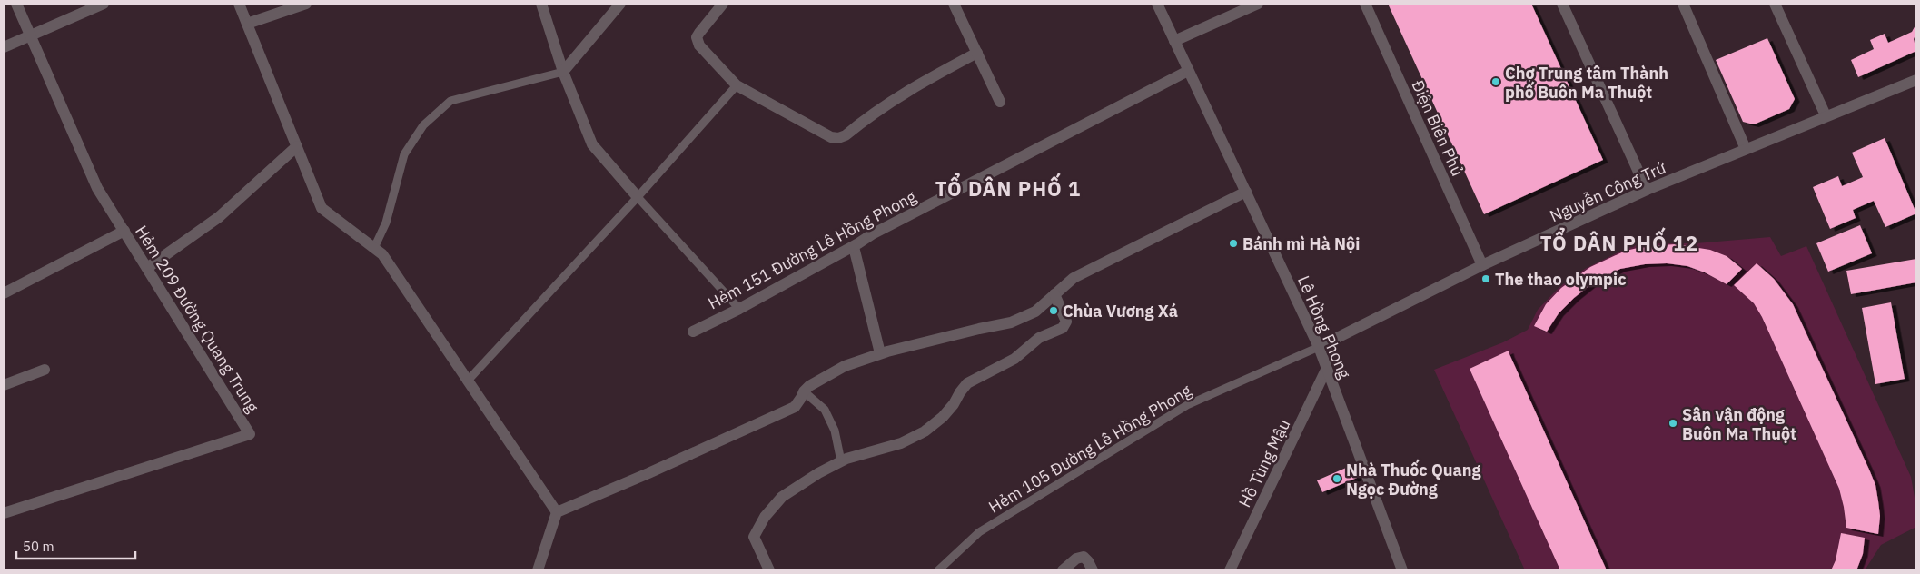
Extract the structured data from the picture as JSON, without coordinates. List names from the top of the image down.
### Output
{
  "streets": {
    "street": [
      "Điện Biên Phủ",
      "Nguyễn Công Trứ",
      "Hẻm 151 Đường Lê Hồng Phong",
      "Hẻm 209 Đường Quang Trung",
      "Lê Hồng Phong",
      "Hồ Tùng Mậu"
    ],
    "lane": ["Hẻm 105 Đường Lê Hồng Phong"]
  },
  "crossings": [
    ["Điện Biên Phủ", "Nguyễn Công Trứ"],
    ["Nguyễn Công Trứ", "Lê Hồng Phong"],
    ["Nguyễn Công Trứ", "Hẻm 105 Đường Lê Hồng Phong"],
    ["Hẻm 151 Đường Lê Hồng Phong", "Lê Hồng Phong"],
    ["Lê Hồng Phong", "Hẻm 105 Đường Lê Hồng Phong"],
    ["Lê Hồng Phong", "Hồ Tùng Mậu"]
  ],
  "districts": ["TỔ DÂN PHỐ 1", "TỔ DÂN PHỐ 12"],
  "places": [
    "Chợ Trung tâm Thành phố Buôn Ma Thuột",
    "Bánh mì Hà Nội",
    "The thao olympic",
    "Chùa Vương Xá",
    "Sân vận động Buôn Ma Thuột",
    "Nhà Thuốc Quang Ngọc Đường"
  ],
  "scale_bar": "50 m"
}
